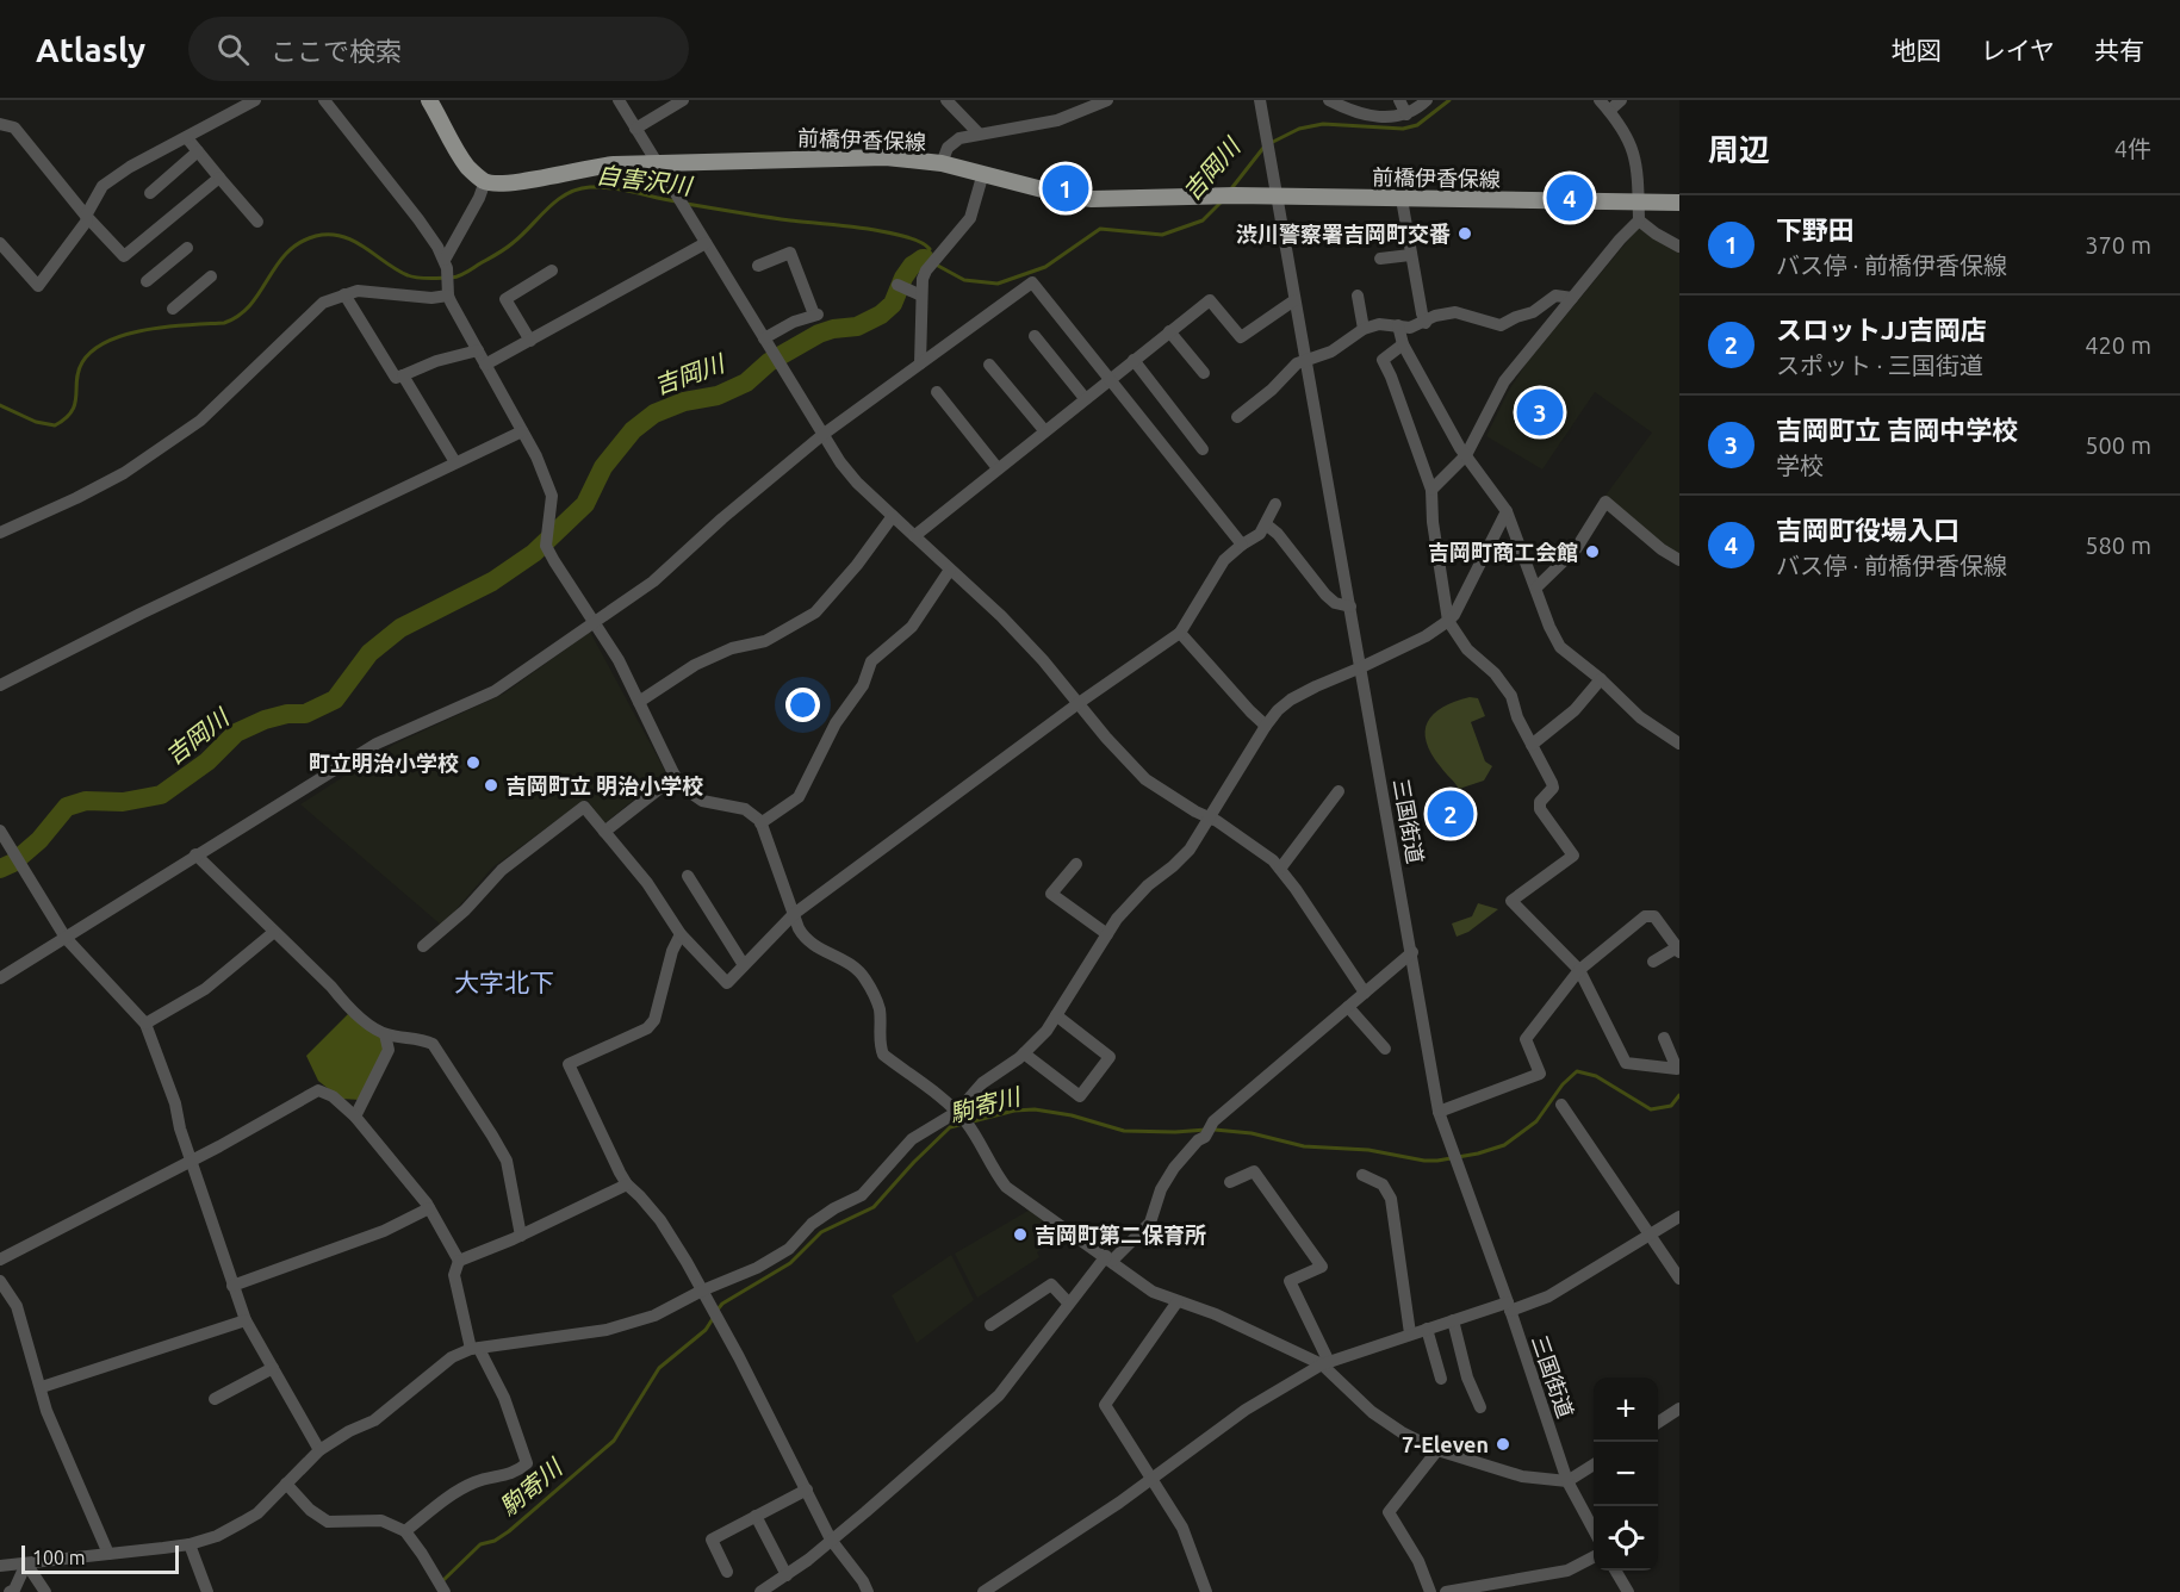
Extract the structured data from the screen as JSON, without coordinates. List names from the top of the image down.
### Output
{
  "streets": {
    "main road": ["前橋伊香保線"],
    "street": ["三国街道"]
  },
  "crossings": [
    ["前橋伊香保線", "三国街道"]
  ],
  "districts": ["大字北下"],
  "water": ["吉岡川", "自害沢川", "駒寄川"],
  "places": [
    "渋川警察署吉岡町交番",
    "吉岡町商工会館",
    "町立明治小学校",
    "吉岡町立 明治小学校",
    "吉岡町第二保育所",
    "7-Eleven"
  ],
  "scale_bar": "100 m",
  "page": {
    "header": "Atlasly",
    "search": "ここで検索",
    "nav": ["地図", "レイヤ", "共有"],
    "heading": ["周辺", "4件"],
    "pins": [
      "1",
      "4",
      "3",
      "2"
    ],
    "list": [
      {
        "mark": "1",
        "name": "下野田",
        "note": "バス停 · 前橋伊香保線",
        "value": "370 m"
      },
      {
        "mark": "2",
        "name": "スロットJJ吉岡店",
        "note": "スポット · 三国街道",
        "value": "420 m"
      },
      {
        "mark": "3",
        "name": "吉岡町立 吉岡中学校",
        "note": "学校",
        "value": "500 m"
      },
      {
        "mark": "4",
        "name": "吉岡町役場入口",
        "note": "バス停 · 前橋伊香保線",
        "value": "580 m"
      }
    ],
    "map_buttons": ["+", "−"],
    "scale": "100 m"
  }
}
